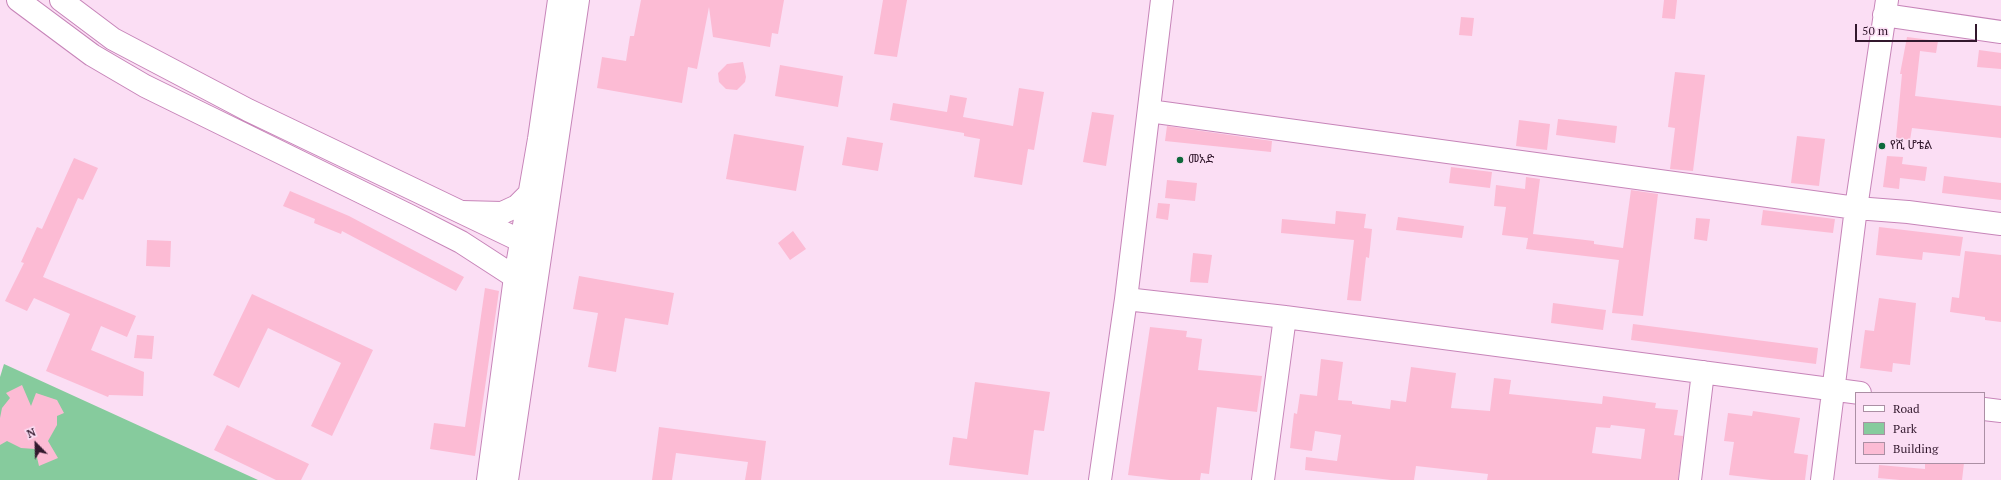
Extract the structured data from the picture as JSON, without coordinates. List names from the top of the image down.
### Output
{
  "places": ["የሺ ሆቴል", "መአድ"],
  "legend": ["Road", "Park", "Building"],
  "scale_bar": "50 m",
  "north": "top left"
}
